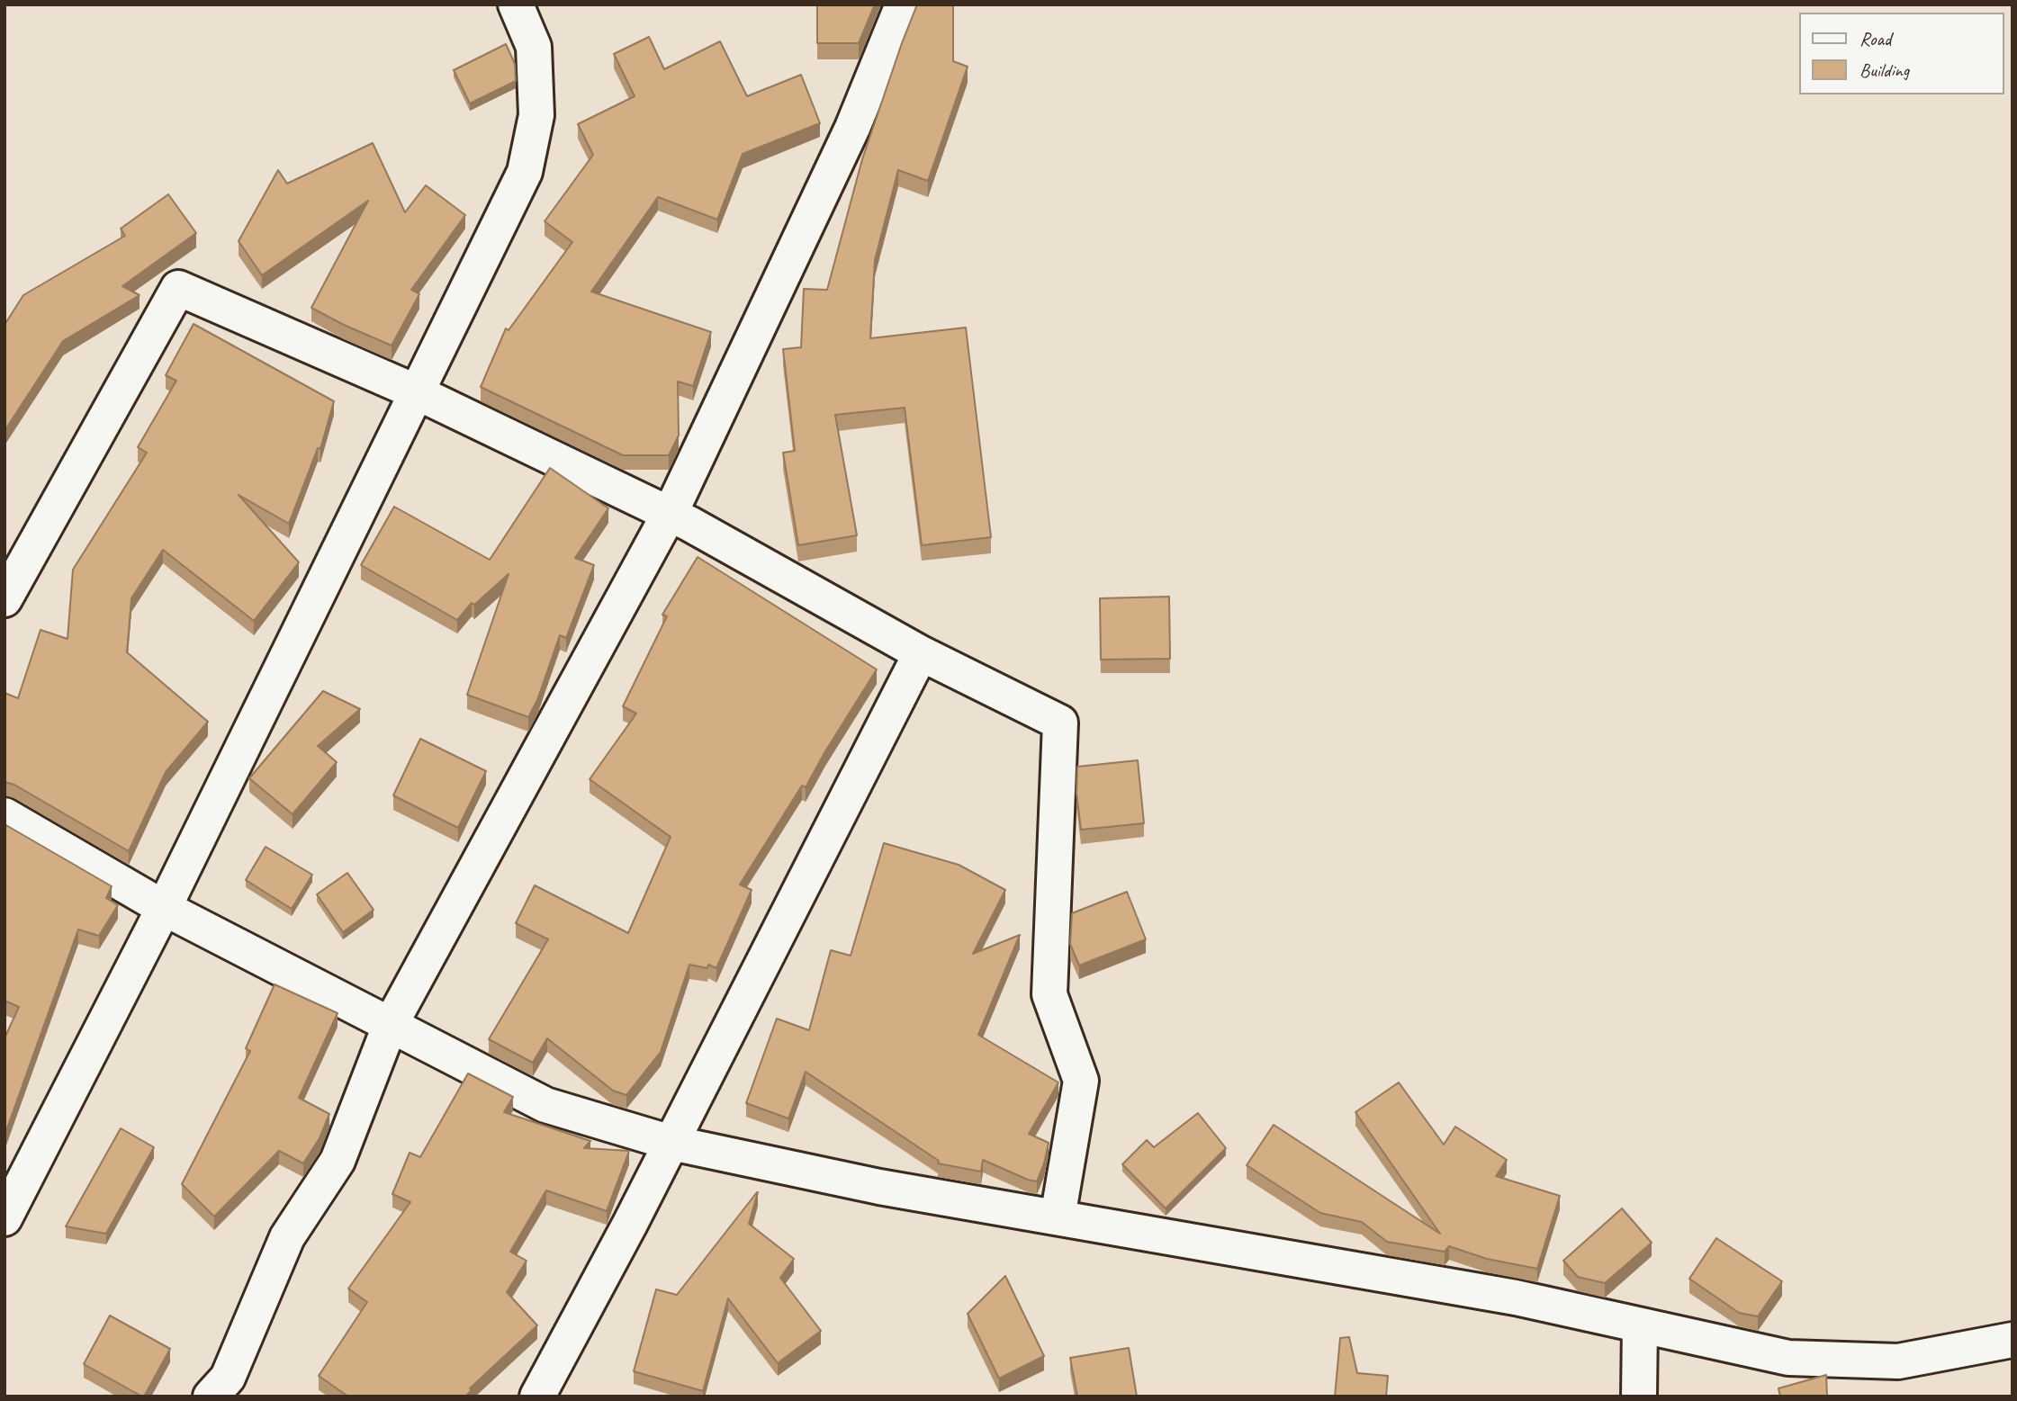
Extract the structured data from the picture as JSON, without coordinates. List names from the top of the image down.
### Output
{
  "legend": ["Road", "Building"]
}
